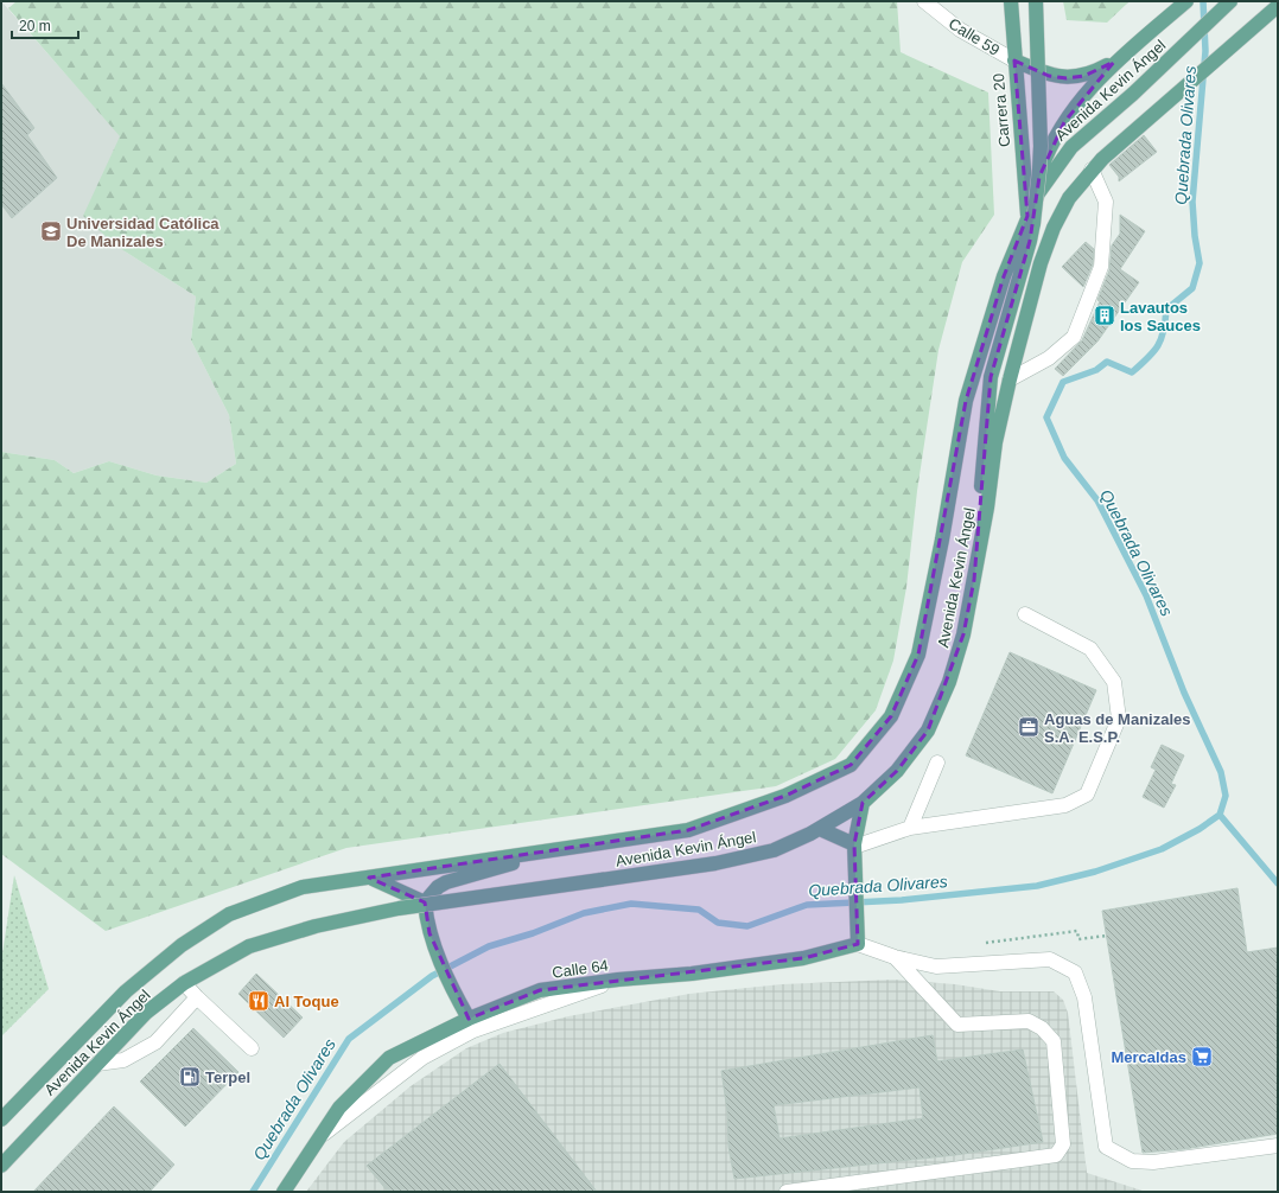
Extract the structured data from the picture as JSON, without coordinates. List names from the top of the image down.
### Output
{
  "streets": {
    "main road": ["Avenida Kevin Ángel", "Carrera 20", "Calle 64"],
    "street": ["Calle 59"]
  },
  "crossings": [
    ["Calle 59", "Carrera 20"],
    ["Avenida Kevin Ángel", "Carrera 20"]
  ],
  "water": ["Quebrada Olivares"],
  "places": {
    "school or university": ["Universidad Católica De Manizales"],
    "building": ["Lavautos los Sauces"],
    "office": ["Aguas de Manizales S.A. E.S.P."],
    "restaurant": ["Al Toque"],
    "supermarket": ["Mercaldas"],
    "fuel station": ["Terpel"]
  },
  "scale_bar": "20 m"
}
